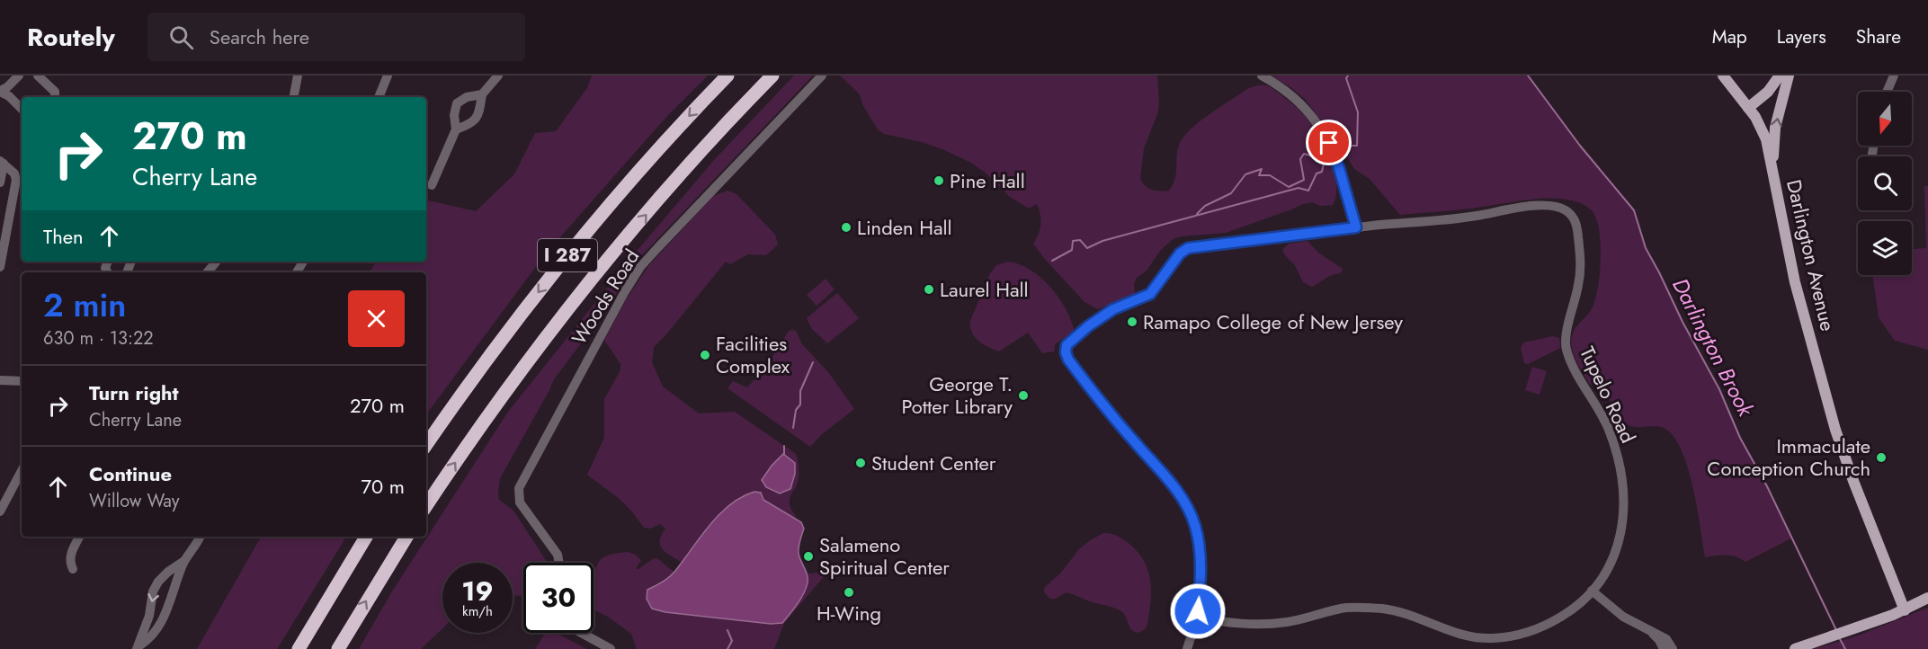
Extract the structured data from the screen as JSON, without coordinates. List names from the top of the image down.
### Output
{
  "streets": {
    "highway": ["I 287"],
    "main road": ["Darlington Avenue"],
    "street": ["Woods Road", "Tupelo Road"]
  },
  "water": ["Darlington Brook"],
  "places": [
    "Pine Hall",
    "Linden Hall",
    "Laurel Hall",
    "Ramapo College of New Jersey",
    "Facilities Complex",
    "George T. Potter Library",
    "Immaculate Conception Church",
    "Student Center",
    "Salameno Spiritual Center",
    "H-Wing"
  ],
  "north": "bottom",
  "page": {
    "header": "Routely",
    "search": "Search here",
    "nav": ["Map", "Layers", "Share"],
    "turn": ["270 m", "Cherry Lane"],
    "then": "Then",
    "heading": ["2 min", "630 m · 13:22"],
    "list": [
      {
        "name": "Turn right",
        "note": "Cherry Lane",
        "value": "270 m"
      },
      {
        "name": "Continue",
        "note": "Willow Way",
        "value": "70 m"
      }
    ],
    "speed": "19 km/h",
    "limit": "30"
  }
}
